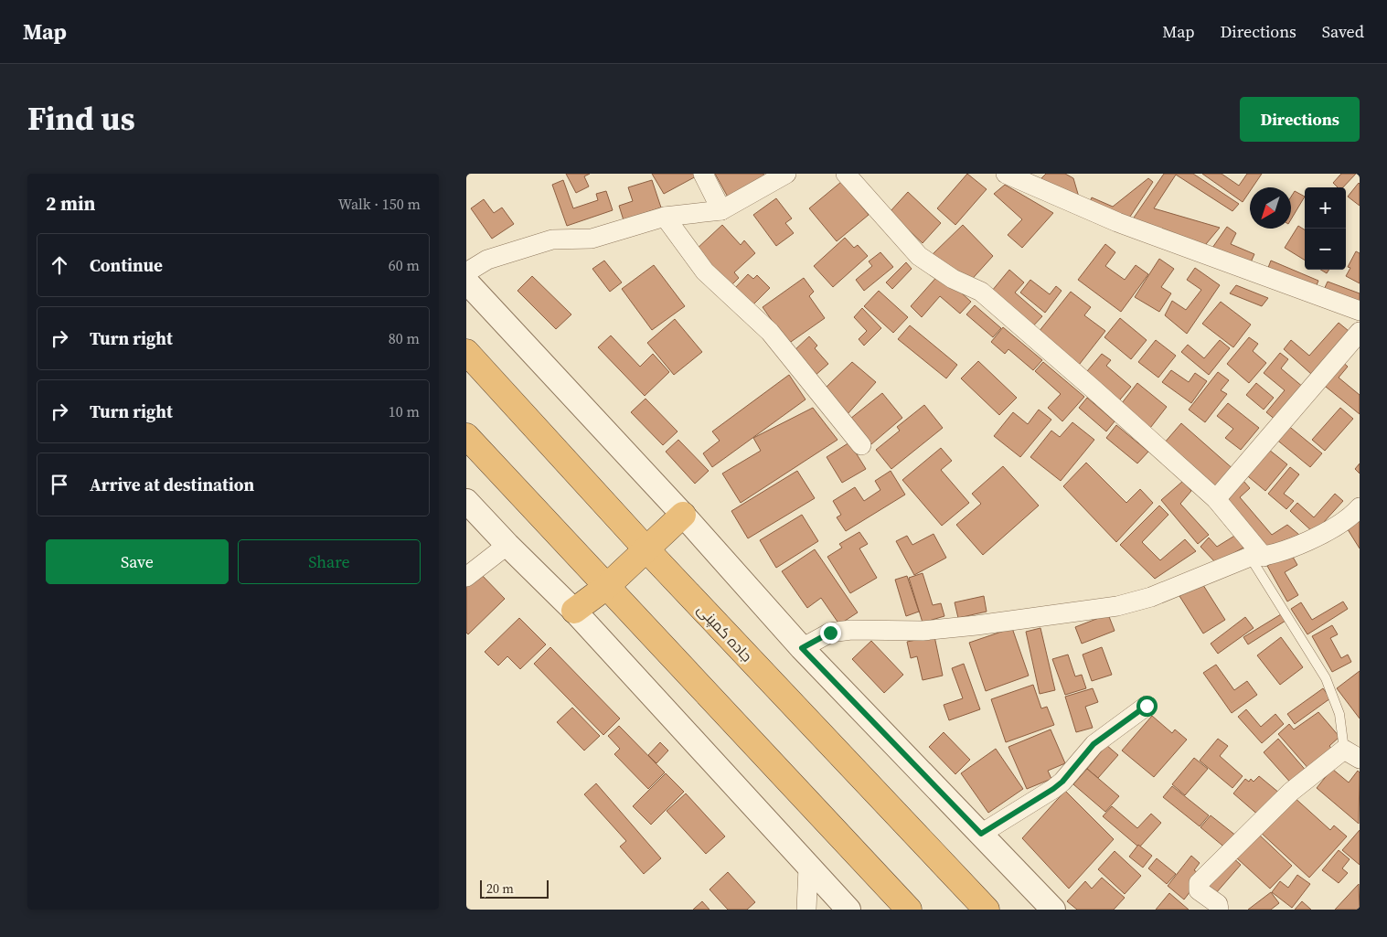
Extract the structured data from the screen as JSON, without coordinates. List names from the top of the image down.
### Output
{
  "streets": {
    "highway": ["جاده کمپنی"]
  },
  "scale_bar": "20 m",
  "north": "bottom left",
  "page": {
    "header": "Map",
    "nav": ["Map", "Directions", "Saved"],
    "title": "Find us",
    "buttons": [
      "Directions",
      ["Save", "Share"]
    ],
    "heading": ["2 min", "Walk · 150 m"],
    "map_buttons": ["+", "−"],
    "list": [
      ["Continue", "60 m"],
      ["Turn right", "80 m"],
      ["Turn right", "10 m"],
      "Arrive at destination"
    ],
    "scale": "20 m"
  }
}
